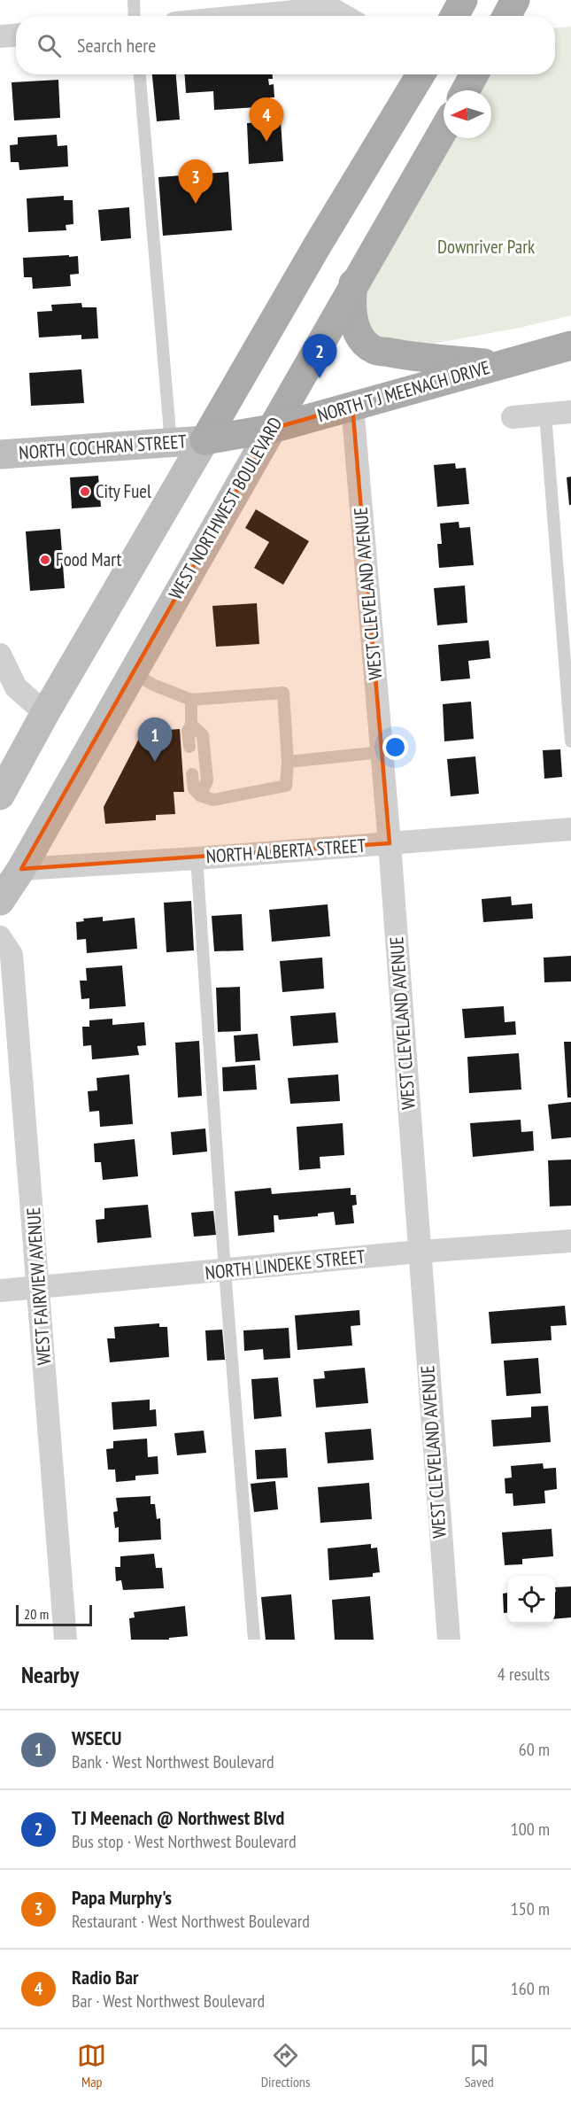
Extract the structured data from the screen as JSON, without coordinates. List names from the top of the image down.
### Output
{
  "streets": {
    "main road": ["NORTH T J MEENACH DRIVE", "NORTH COCHRAN STREET", "WEST NORTHWEST BOULEVARD"],
    "street": [
      "WEST CLEVELAND AVENUE",
      "NORTH ALBERTA STREET",
      "NORTH LINDEKE STREET",
      "WEST FAIRVIEW AVENUE"
    ]
  },
  "crossings": [
    ["NORTH T J MEENACH DRIVE", "NORTH COCHRAN STREET"],
    ["NORTH T J MEENACH DRIVE", "WEST NORTHWEST BOULEVARD"],
    ["NORTH T J MEENACH DRIVE", "WEST CLEVELAND AVENUE"],
    ["WEST NORTHWEST BOULEVARD", "NORTH ALBERTA STREET"],
    ["WEST CLEVELAND AVENUE", "NORTH ALBERTA STREET"],
    ["WEST CLEVELAND AVENUE", "NORTH LINDEKE STREET"],
    ["NORTH LINDEKE STREET", "WEST FAIRVIEW AVENUE"]
  ],
  "parks": ["Downriver Park"],
  "places": ["City Fuel", "Food Mart"],
  "scale_bar": "20 m",
  "north": "left",
  "page": {
    "search": "Search here",
    "pins": [
      "4",
      "3",
      "2",
      "1"
    ],
    "scale": "20 m",
    "heading": ["Nearby", "4 results"],
    "list": [
      {
        "mark": "1",
        "name": "WSECU",
        "note": "Bank · West Northwest Boulevard",
        "value": "60 m"
      },
      {
        "mark": "2",
        "name": "TJ Meenach @ Northwest Blvd",
        "note": "Bus stop · West Northwest Boulevard",
        "value": "100 m"
      },
      {
        "mark": "3",
        "name": "Papa Murphy's",
        "note": "Restaurant · West Northwest Boulevard",
        "value": "150 m"
      },
      {
        "mark": "4",
        "name": "Radio Bar",
        "note": "Bar · West Northwest Boulevard",
        "value": "160 m"
      }
    ],
    "nav": ["Map", "Directions", "Saved"]
  }
}
